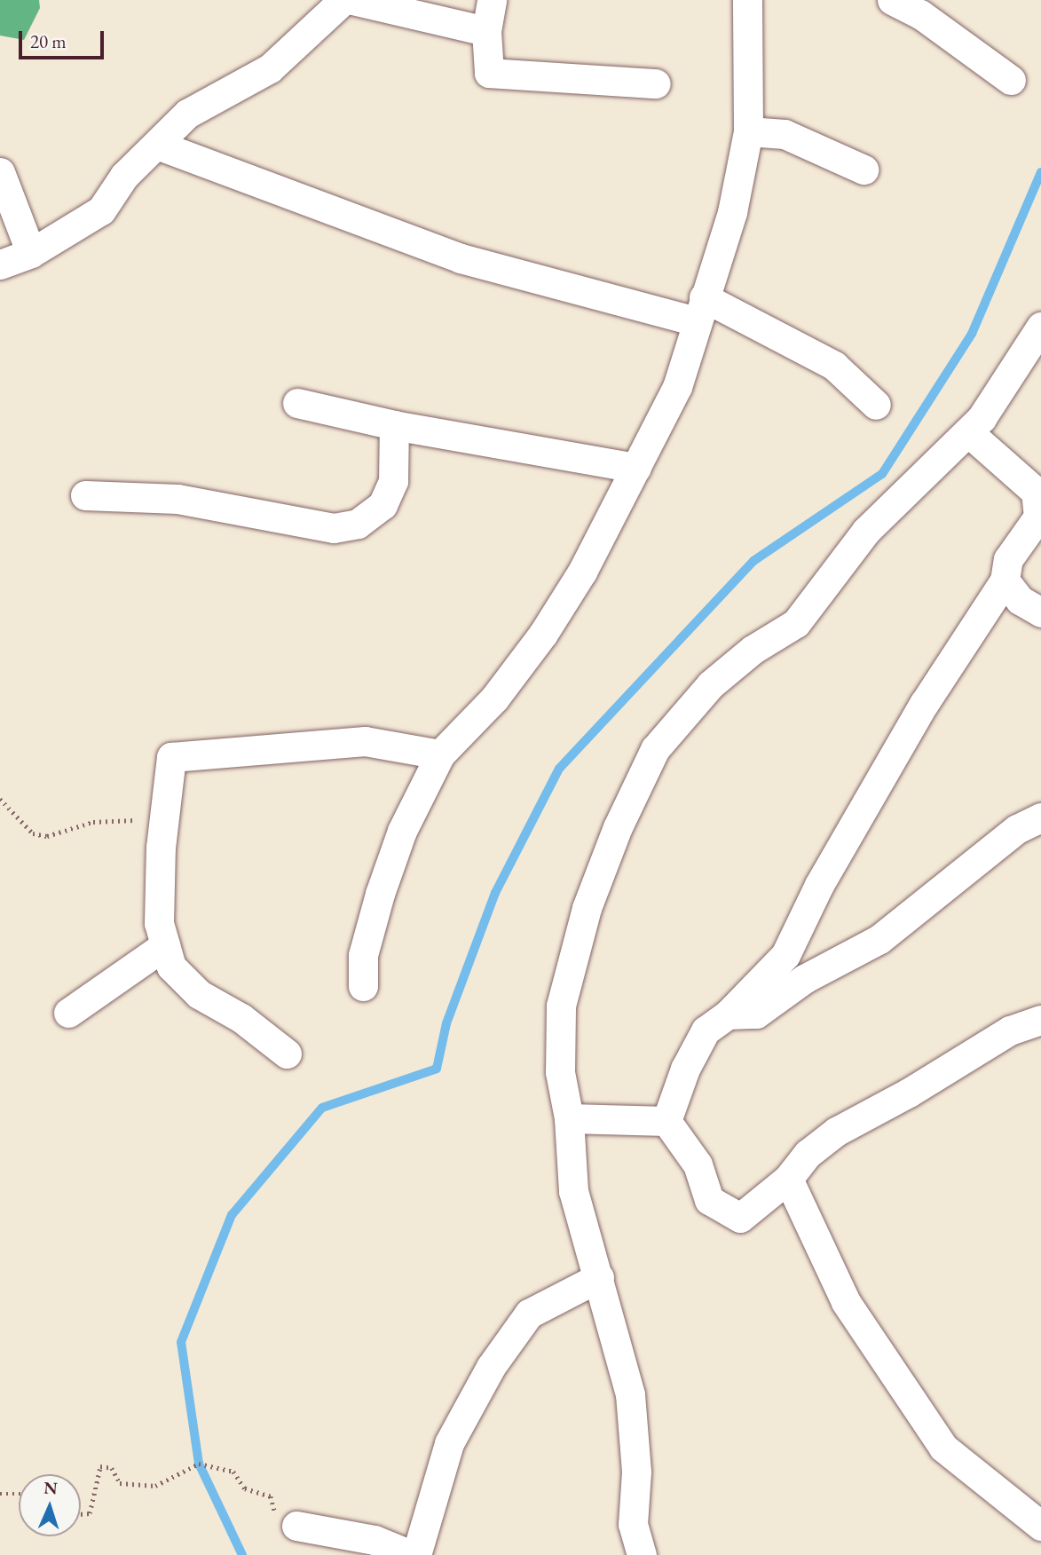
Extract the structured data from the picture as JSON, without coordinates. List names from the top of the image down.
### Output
{
  "scale_bar": "20 m",
  "north": "top"
}
